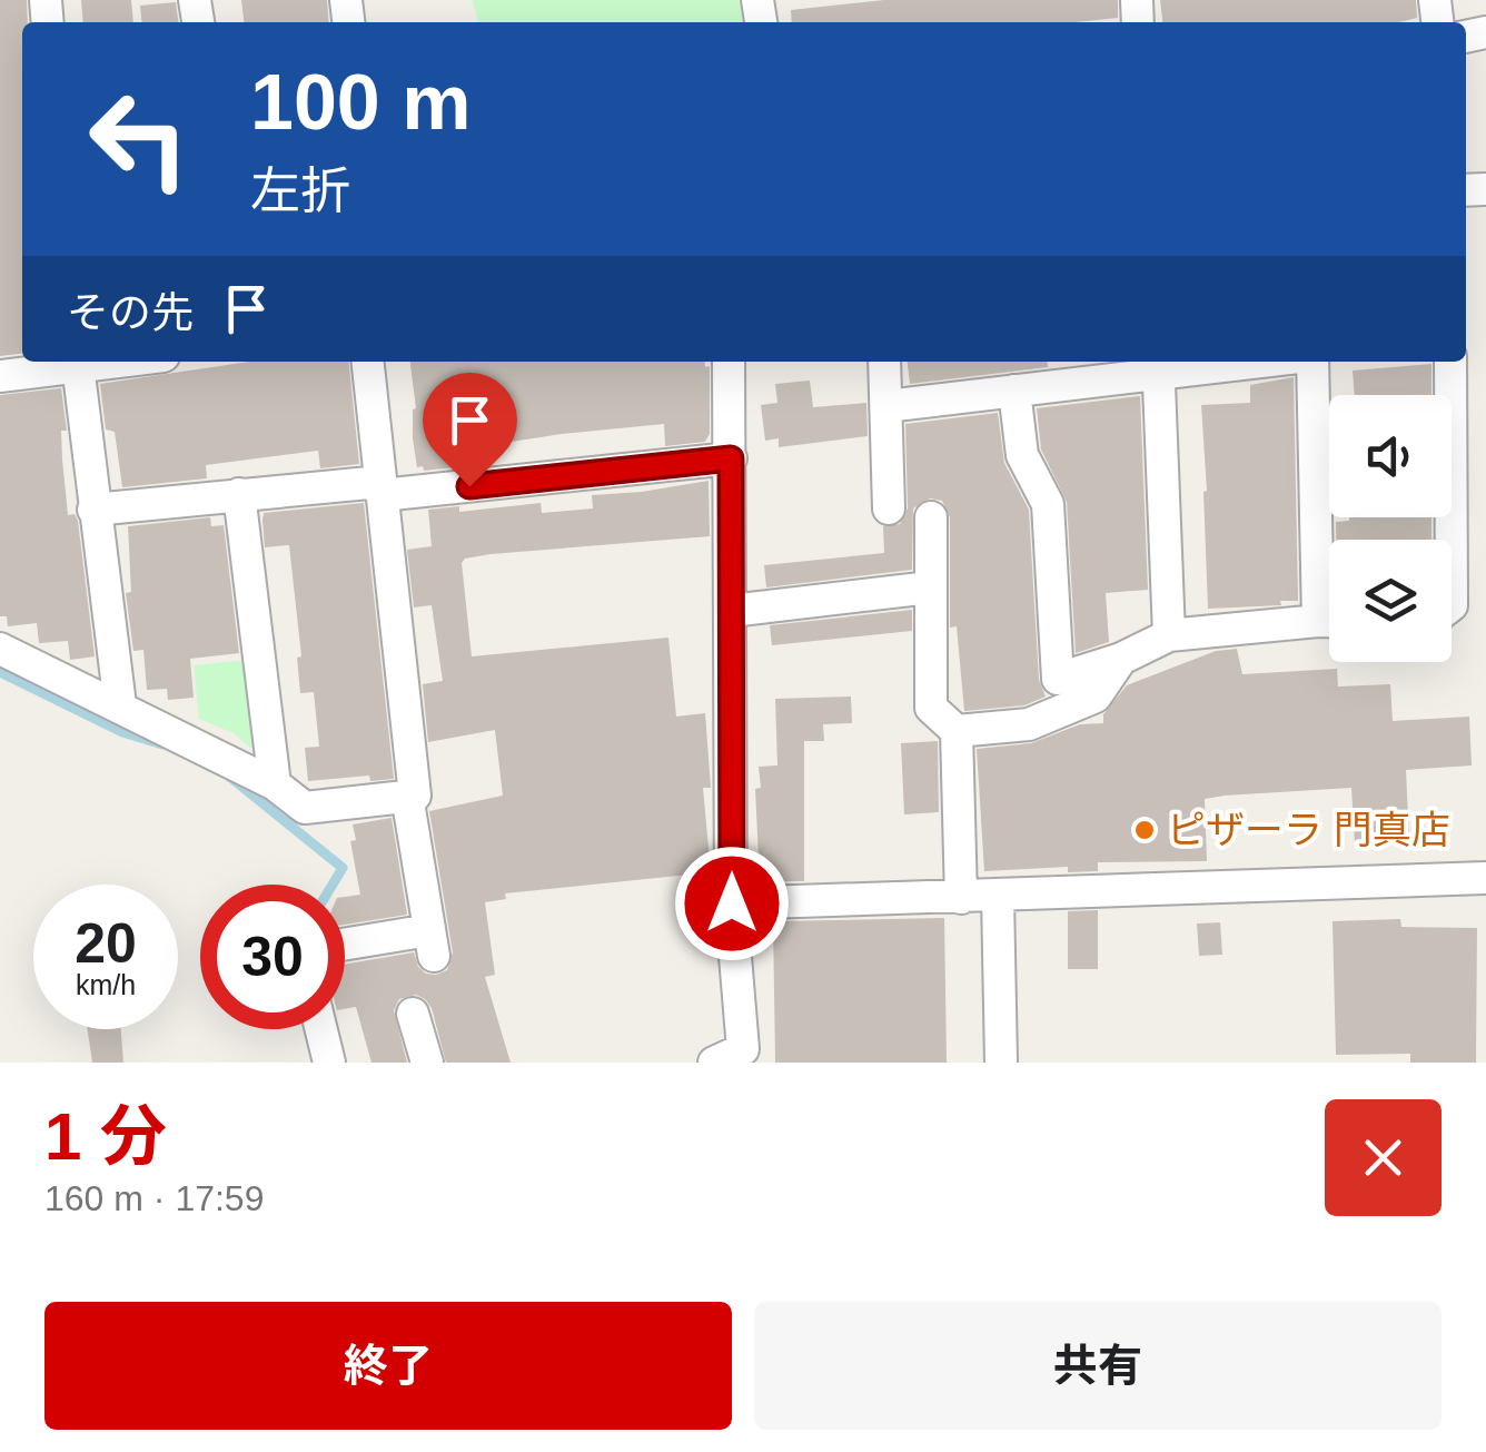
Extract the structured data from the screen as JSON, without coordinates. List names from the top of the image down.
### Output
{
  "places": ["ピザーラ 門真店"],
  "page": {
    "turn": ["100 m", "左折"],
    "then": "その先",
    "speed": "20 km/h",
    "limit": "30",
    "heading": ["1 分", "160 m · 17:59"],
    "buttons": ["終了", "共有"]
  }
}
